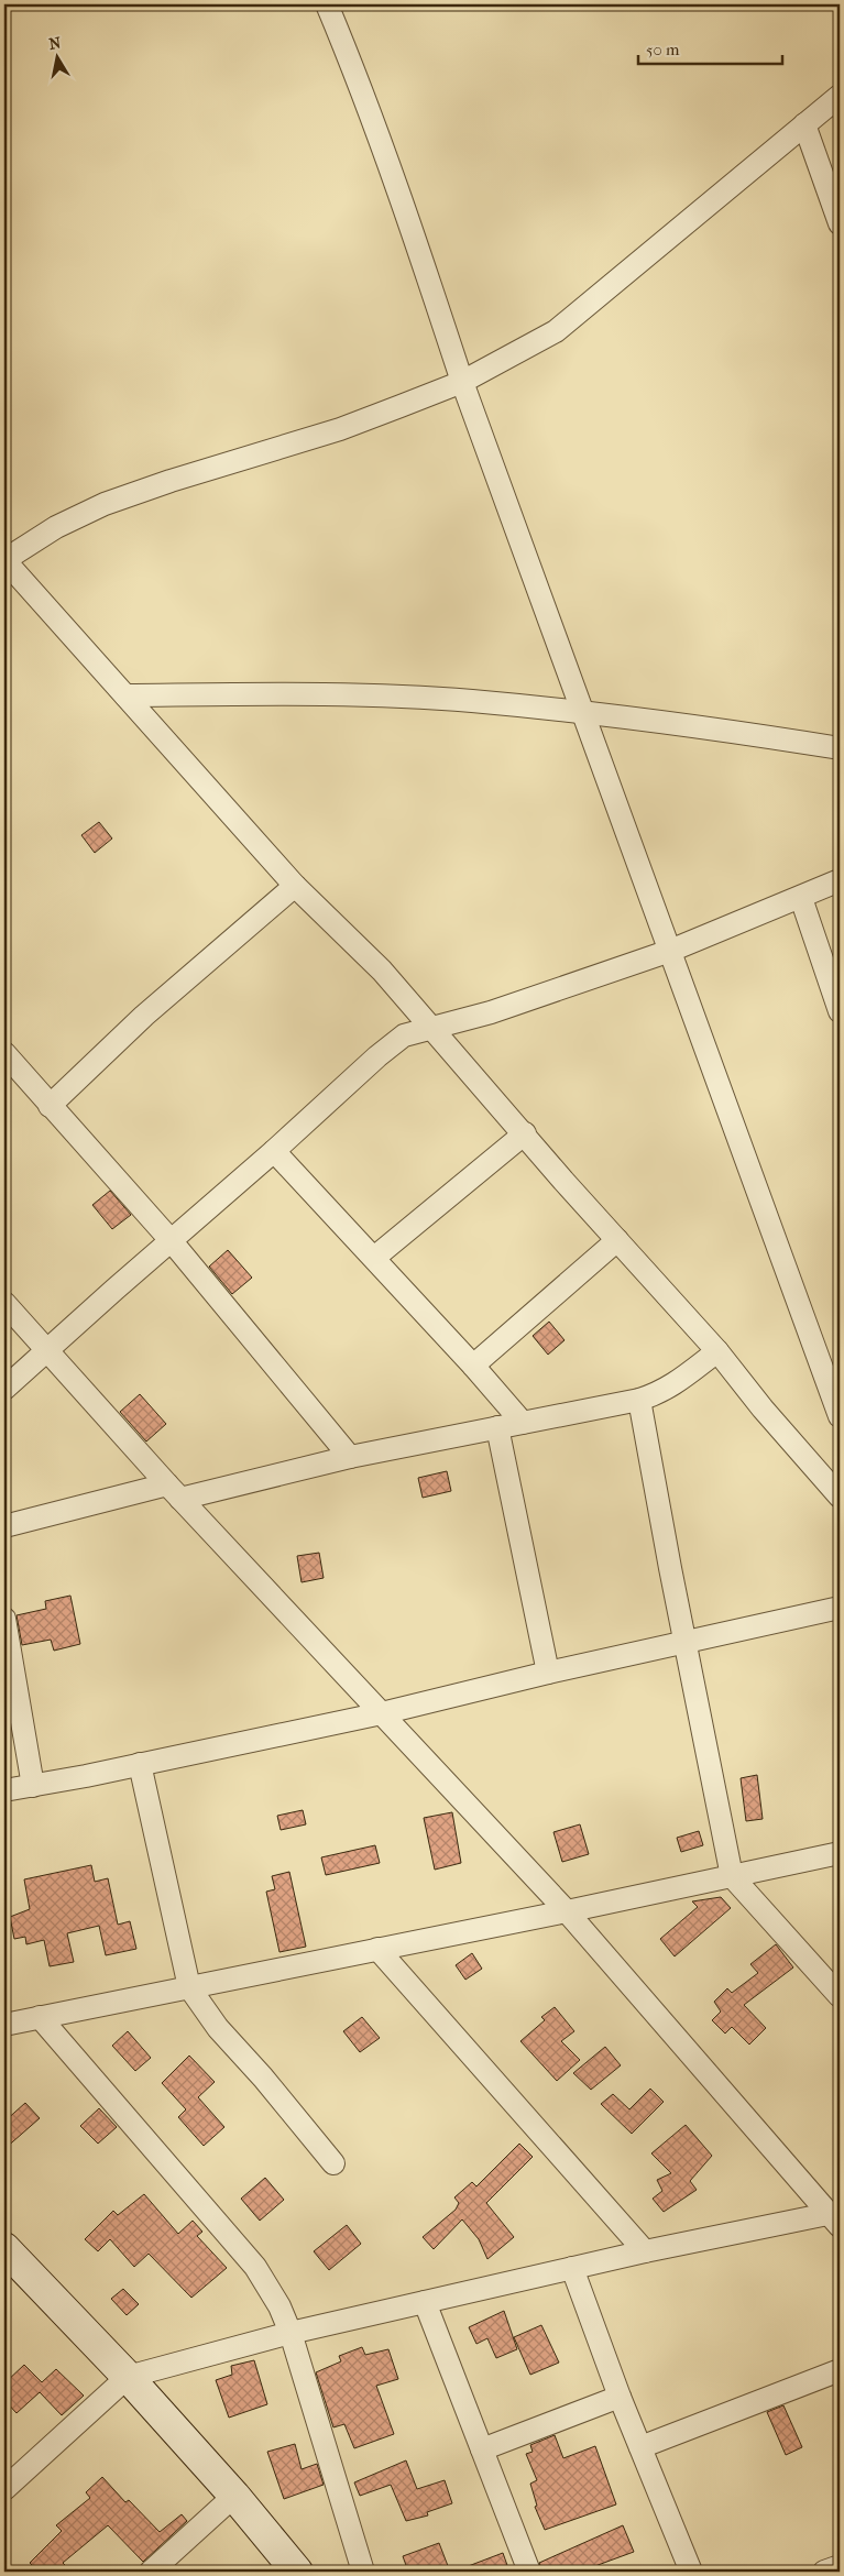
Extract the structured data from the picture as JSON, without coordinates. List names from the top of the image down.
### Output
{
  "scale_bar": "50 m",
  "north": "top"
}
